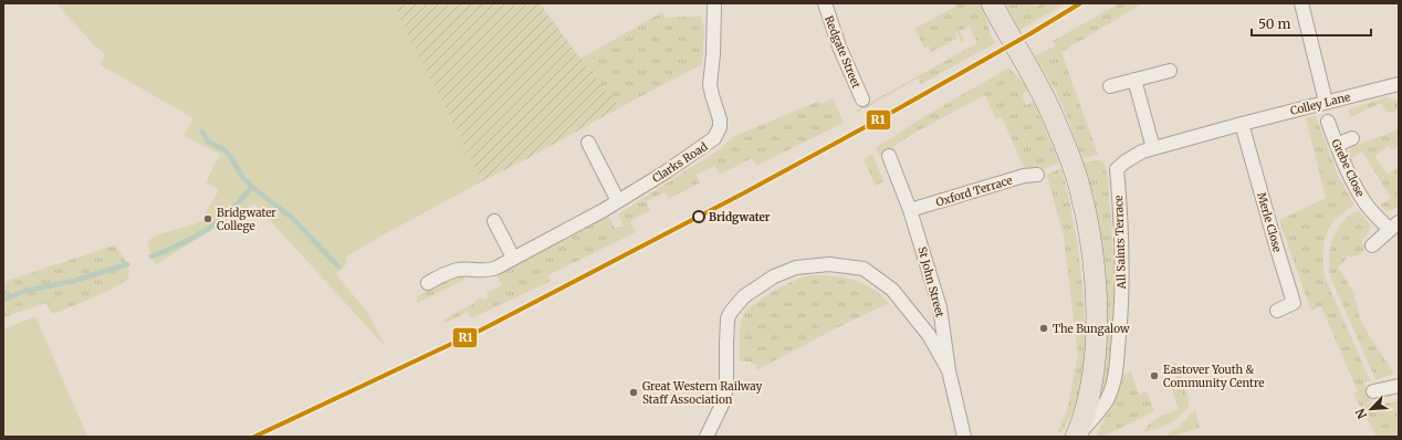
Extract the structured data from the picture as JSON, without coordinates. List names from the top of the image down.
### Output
{
  "streets": {
    "street": [
      "Redgate Street",
      "Colley Lane",
      "Clarks Road",
      "Grebe Close",
      "Oxford Terrace",
      "Merle Close",
      "All Saints Terrace",
      "St John Street"
    ]
  },
  "crossings": [
    ["Colley Lane", "Merle Close"],
    ["Colley Lane", "All Saints Terrace"],
    ["Oxford Terrace", "St John Street"],
    ["Merle Close", "All Saints Terrace"]
  ],
  "places": [
    "Bridgwater",
    "Bridgwater College",
    "The Bungalow",
    "Eastover Youth & Community Centre",
    "Great Western Railway Staff Association"
  ],
  "lines": ["transit line R1"],
  "scale_bar": "50 m",
  "north": "bottom left"
}
